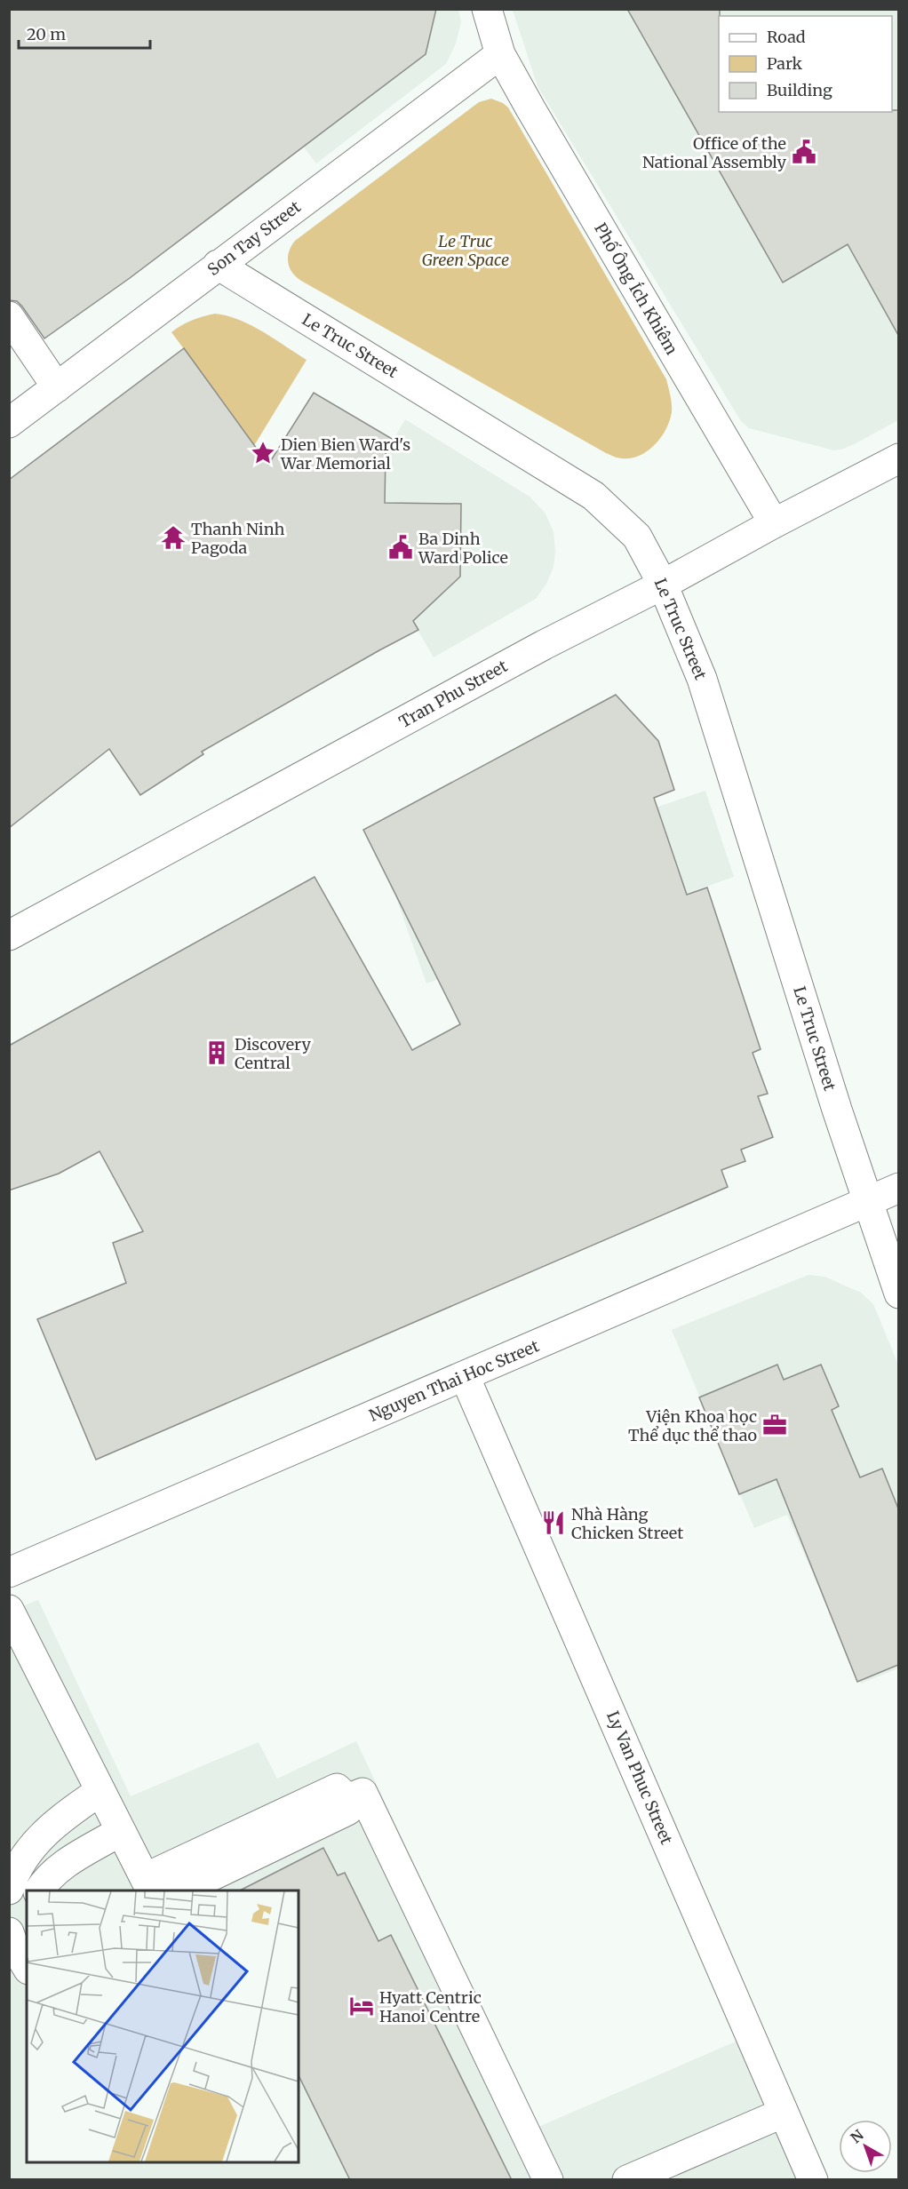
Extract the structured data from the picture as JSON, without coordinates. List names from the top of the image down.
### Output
{
  "streets": {
    "street": [
      "Son Tay Street",
      "Phố Ông Ích Khiêm",
      "Le Truc Street",
      "Tran Phu Street",
      "Nguyen Thai Hoc Street",
      "Ly Van Phuc Street"
    ]
  },
  "crossings": [
    ["Son Tay Street", "Phố Ông Ích Khiêm"],
    ["Son Tay Street", "Le Truc Street"],
    ["Phố Ông Ích Khiêm", "Tran Phu Street"],
    ["Le Truc Street", "Tran Phu Street"],
    ["Le Truc Street", "Nguyen Thai Hoc Street"],
    ["Nguyen Thai Hoc Street", "Ly Van Phuc Street"]
  ],
  "parks": ["Le Truc Green Space"],
  "places": {
    "public building": ["Office of the National Assembly", "Ba Dinh Ward Police"],
    "place": ["Dien Bien Ward's War Memorial"],
    "temple": ["Thanh Ninh Pagoda"],
    "building": ["Discovery Central"],
    "office": ["Viện Khoa học Thể dục thể thao"],
    "restaurant": ["Nhà Hàng Chicken Street"],
    "hotel": ["Hyatt Centric Hanoi Centre"]
  },
  "legend": ["Road", "Park", "Building"],
  "scale_bar": "20 m",
  "north": "top left"
}
